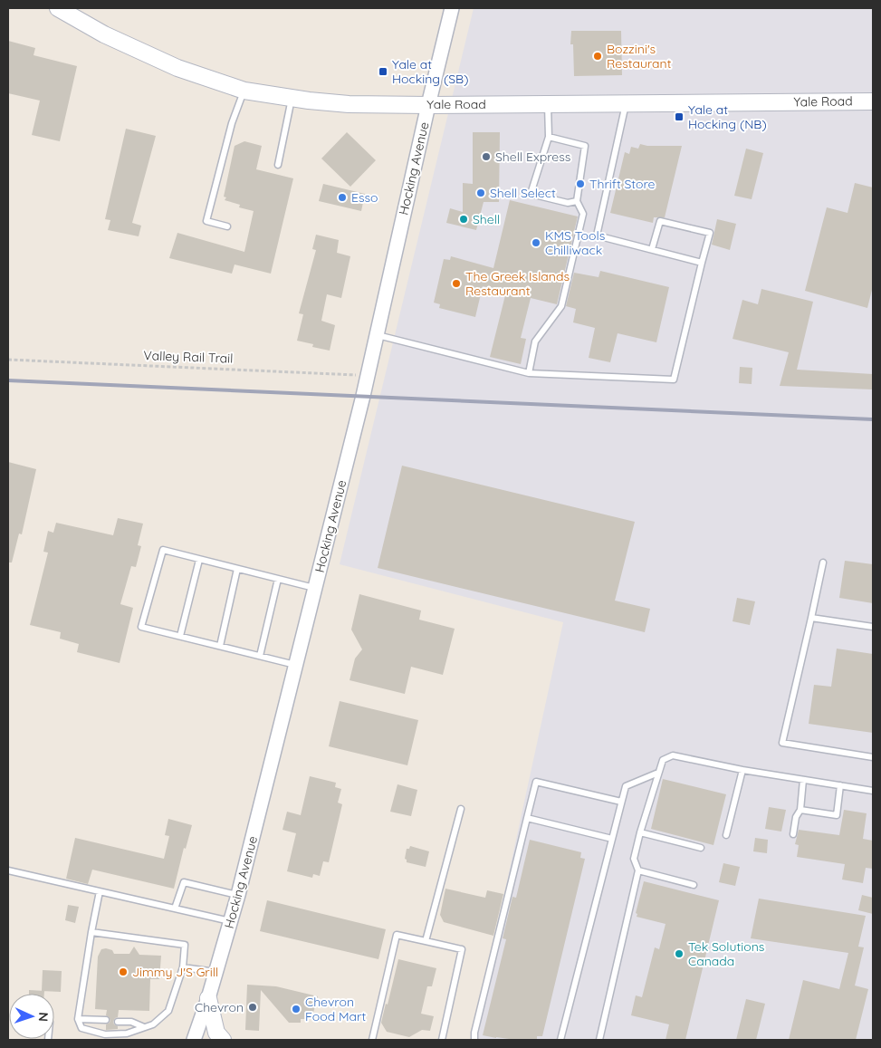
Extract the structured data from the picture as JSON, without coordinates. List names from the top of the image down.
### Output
{
  "streets": {
    "main road": ["Yale Road"],
    "street": ["Hocking Avenue"],
    "path": ["Valley Rail Trail"]
  },
  "crossings": [
    ["Yale Road", "Hocking Avenue"],
    ["Hocking Avenue", "Valley Rail Trail"]
  ],
  "places": {
    "other": [
      "Bozzini's Restaurant",
      "Shell Express",
      "Thrift Store",
      "Shell Select",
      "Esso",
      "Shell",
      "KMS Tools Chilliwack",
      "The Greek Islands Restaurant",
      "Tek Solutions Canada",
      "Jimmy J'S Grill",
      "Chevron",
      "Chevron Food Mart"
    ],
    "transit": ["Yale at Hocking (SB)", "Yale at Hocking (NB)"]
  },
  "north": "right"
}
